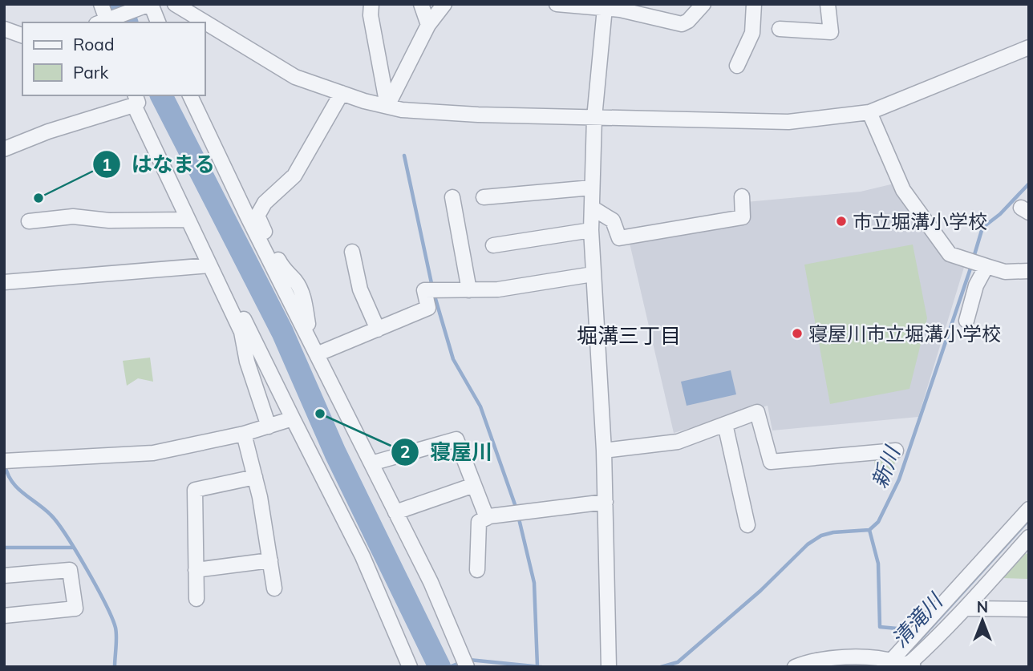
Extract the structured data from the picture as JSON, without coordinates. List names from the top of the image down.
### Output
{
  "districts": ["堀溝三丁目"],
  "water": ["新川", "清滝川"],
  "places": [
    "はなまる",
    "市立堀溝小学校",
    "寝屋川市立堀溝小学校",
    "寝屋川"
  ],
  "legend": ["Road", "Park"],
  "north": "top"
}
